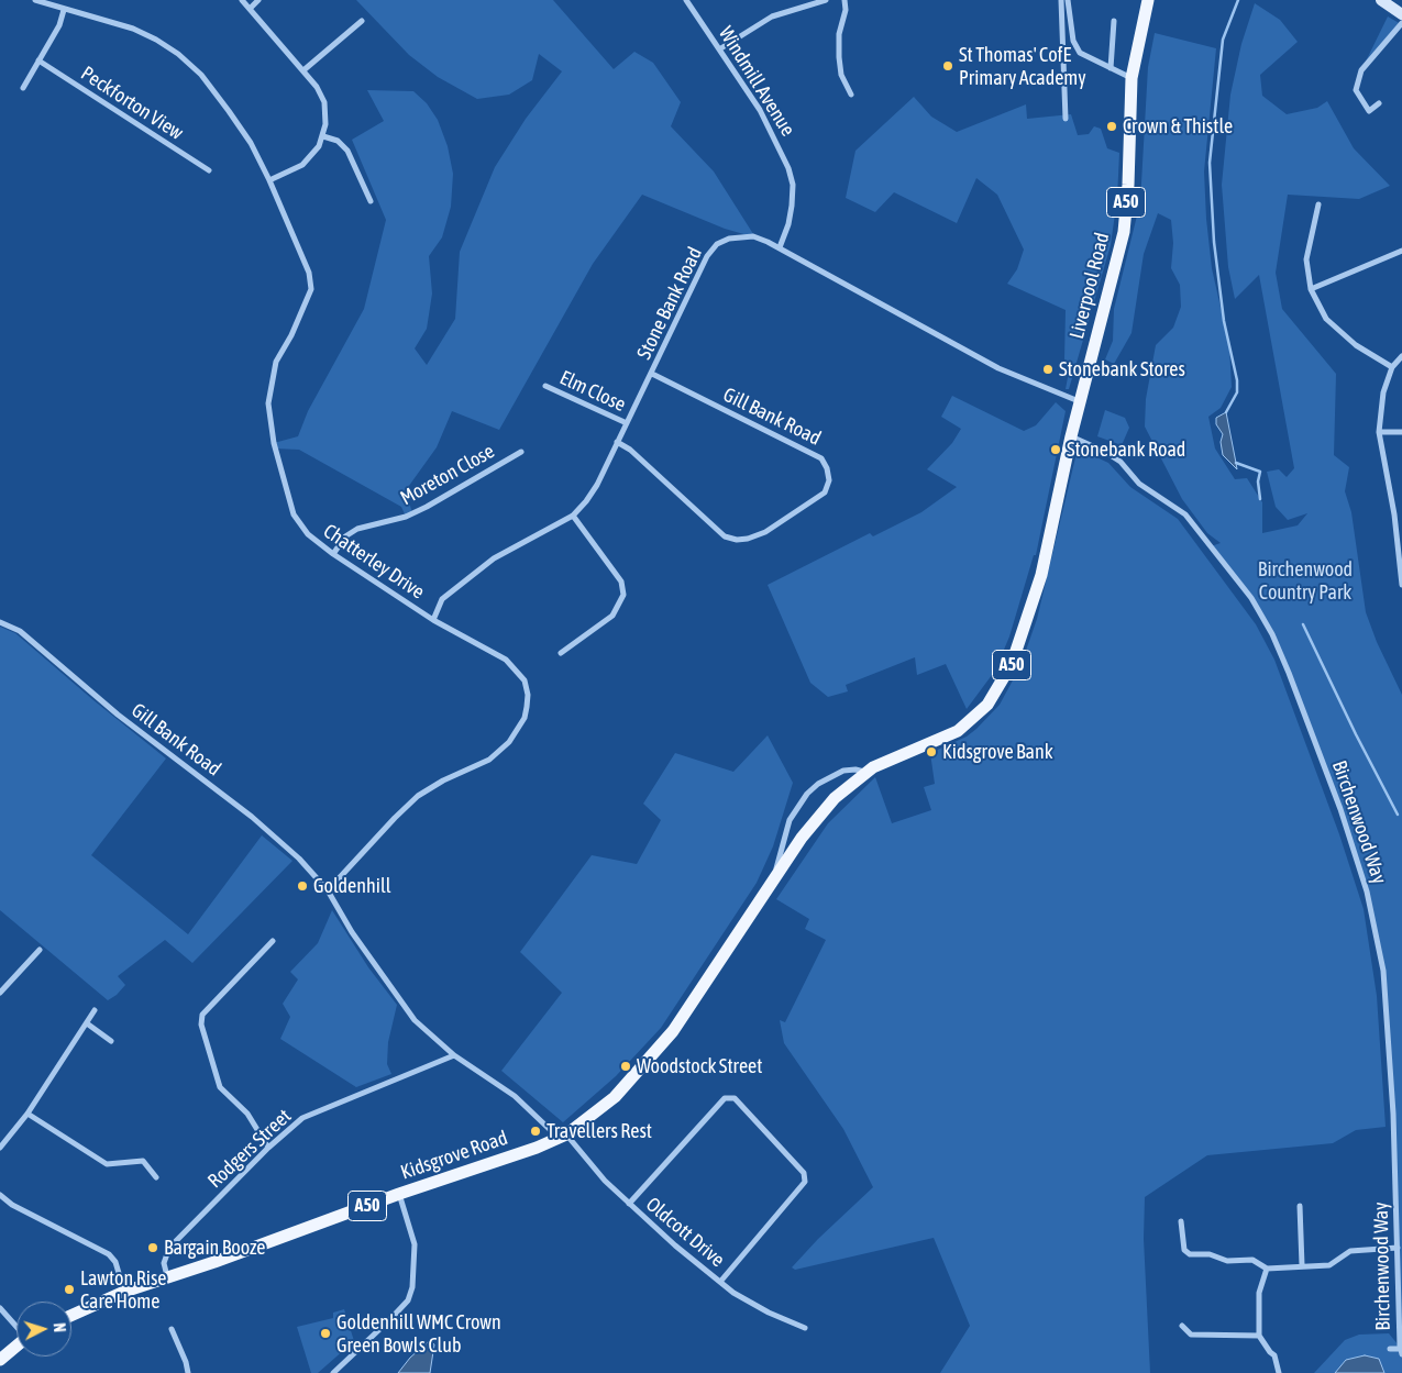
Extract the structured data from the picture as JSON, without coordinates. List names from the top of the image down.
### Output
{
  "streets": {
    "main road": ["A50", "Liverpool Road", "Kidsgrove Road"],
    "street": [
      "Windmill Avenue",
      "Peckforton View",
      "Stone Bank Road",
      "Elm Close",
      "Gill Bank Road",
      "Moreton Close",
      "Chatterley Drive",
      "Birchenwood Way",
      "Rodgers Street",
      "Oldcott Drive"
    ]
  },
  "crossings": [
    ["Windmill Avenue", "Stone Bank Road"],
    ["A50", "Liverpool Road"],
    ["A50", "Rodgers Street"],
    ["A50", "Kidsgrove Road"],
    ["A50", "Oldcott Drive"],
    ["Liverpool Road", "Stone Bank Road"],
    ["Liverpool Road", "Birchenwood Way"],
    ["Stone Bank Road", "Elm Close"],
    ["Stone Bank Road", "Gill Bank Road"],
    ["Stone Bank Road", "Chatterley Drive"],
    ["Gill Bank Road", "Chatterley Drive"],
    ["Moreton Close", "Chatterley Drive"],
    ["Rodgers Street", "Kidsgrove Road"],
    ["Kidsgrove Road", "Oldcott Drive"]
  ],
  "parks": ["Birchenwood Country Park"],
  "places": [
    "St Thomas' CofE Primary Academy",
    "Crown & Thistle",
    "Stonebank Stores",
    "Stonebank Road",
    "Kidsgrove Bank",
    "Goldenhill",
    "Woodstock Street",
    "Travellers Rest",
    "Bargain Booze",
    "Lawton Rise Care Home",
    "Goldenhill WMC Crown Green Bowls Club"
  ],
  "north": "right"
}
